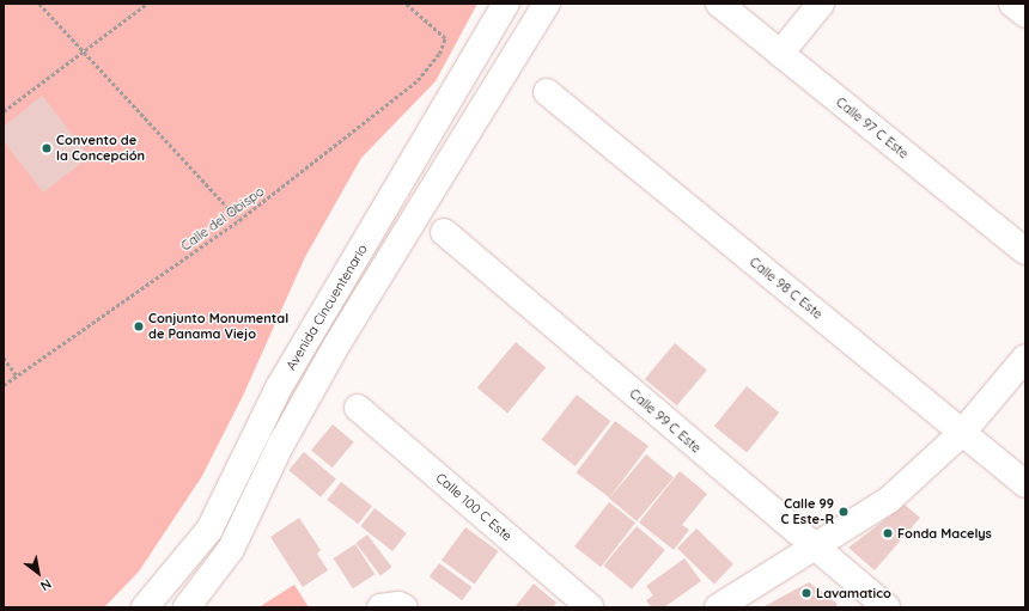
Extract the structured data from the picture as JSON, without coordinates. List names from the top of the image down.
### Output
{
  "streets": {
    "street": [
      "Calle 97 C Este",
      "Calle 98 C Este",
      "Avenida Cincuentenario",
      "Calle 99 C Este",
      "Calle 100 C Este"
    ],
    "path": ["Calle del Obispo"]
  },
  "places": [
    "Convento de la Concepción",
    "Conjunto Monumental de Panama Viejo",
    "Calle 99 C Este-R",
    "Fonda Macelys",
    "Lavamatico"
  ],
  "north": "bottom right"
}
